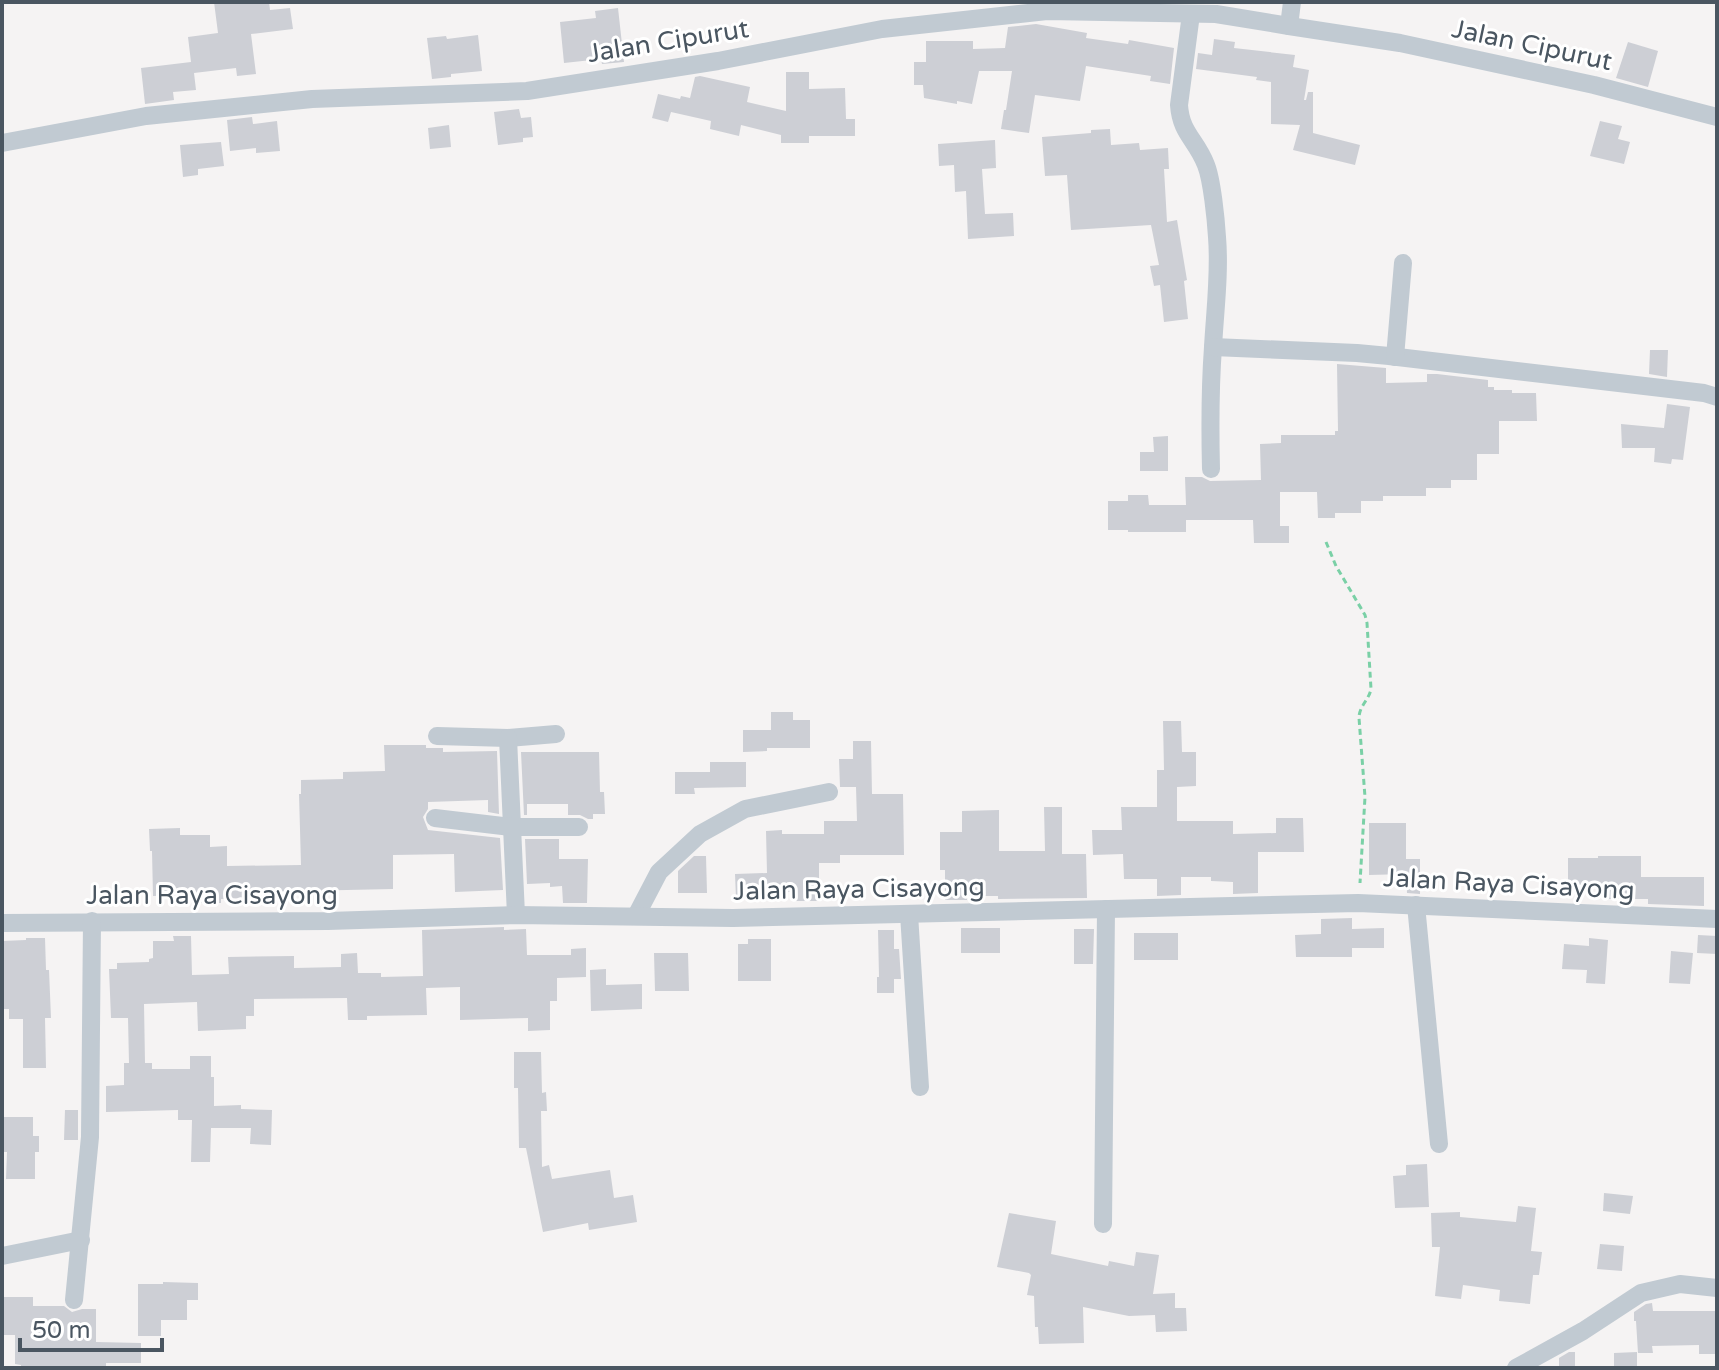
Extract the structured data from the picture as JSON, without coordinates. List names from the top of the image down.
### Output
{
  "streets": {
    "street": ["Jalan Cipurut", "Jalan Raya Cisayong"]
  },
  "scale_bar": "50 m"
}
